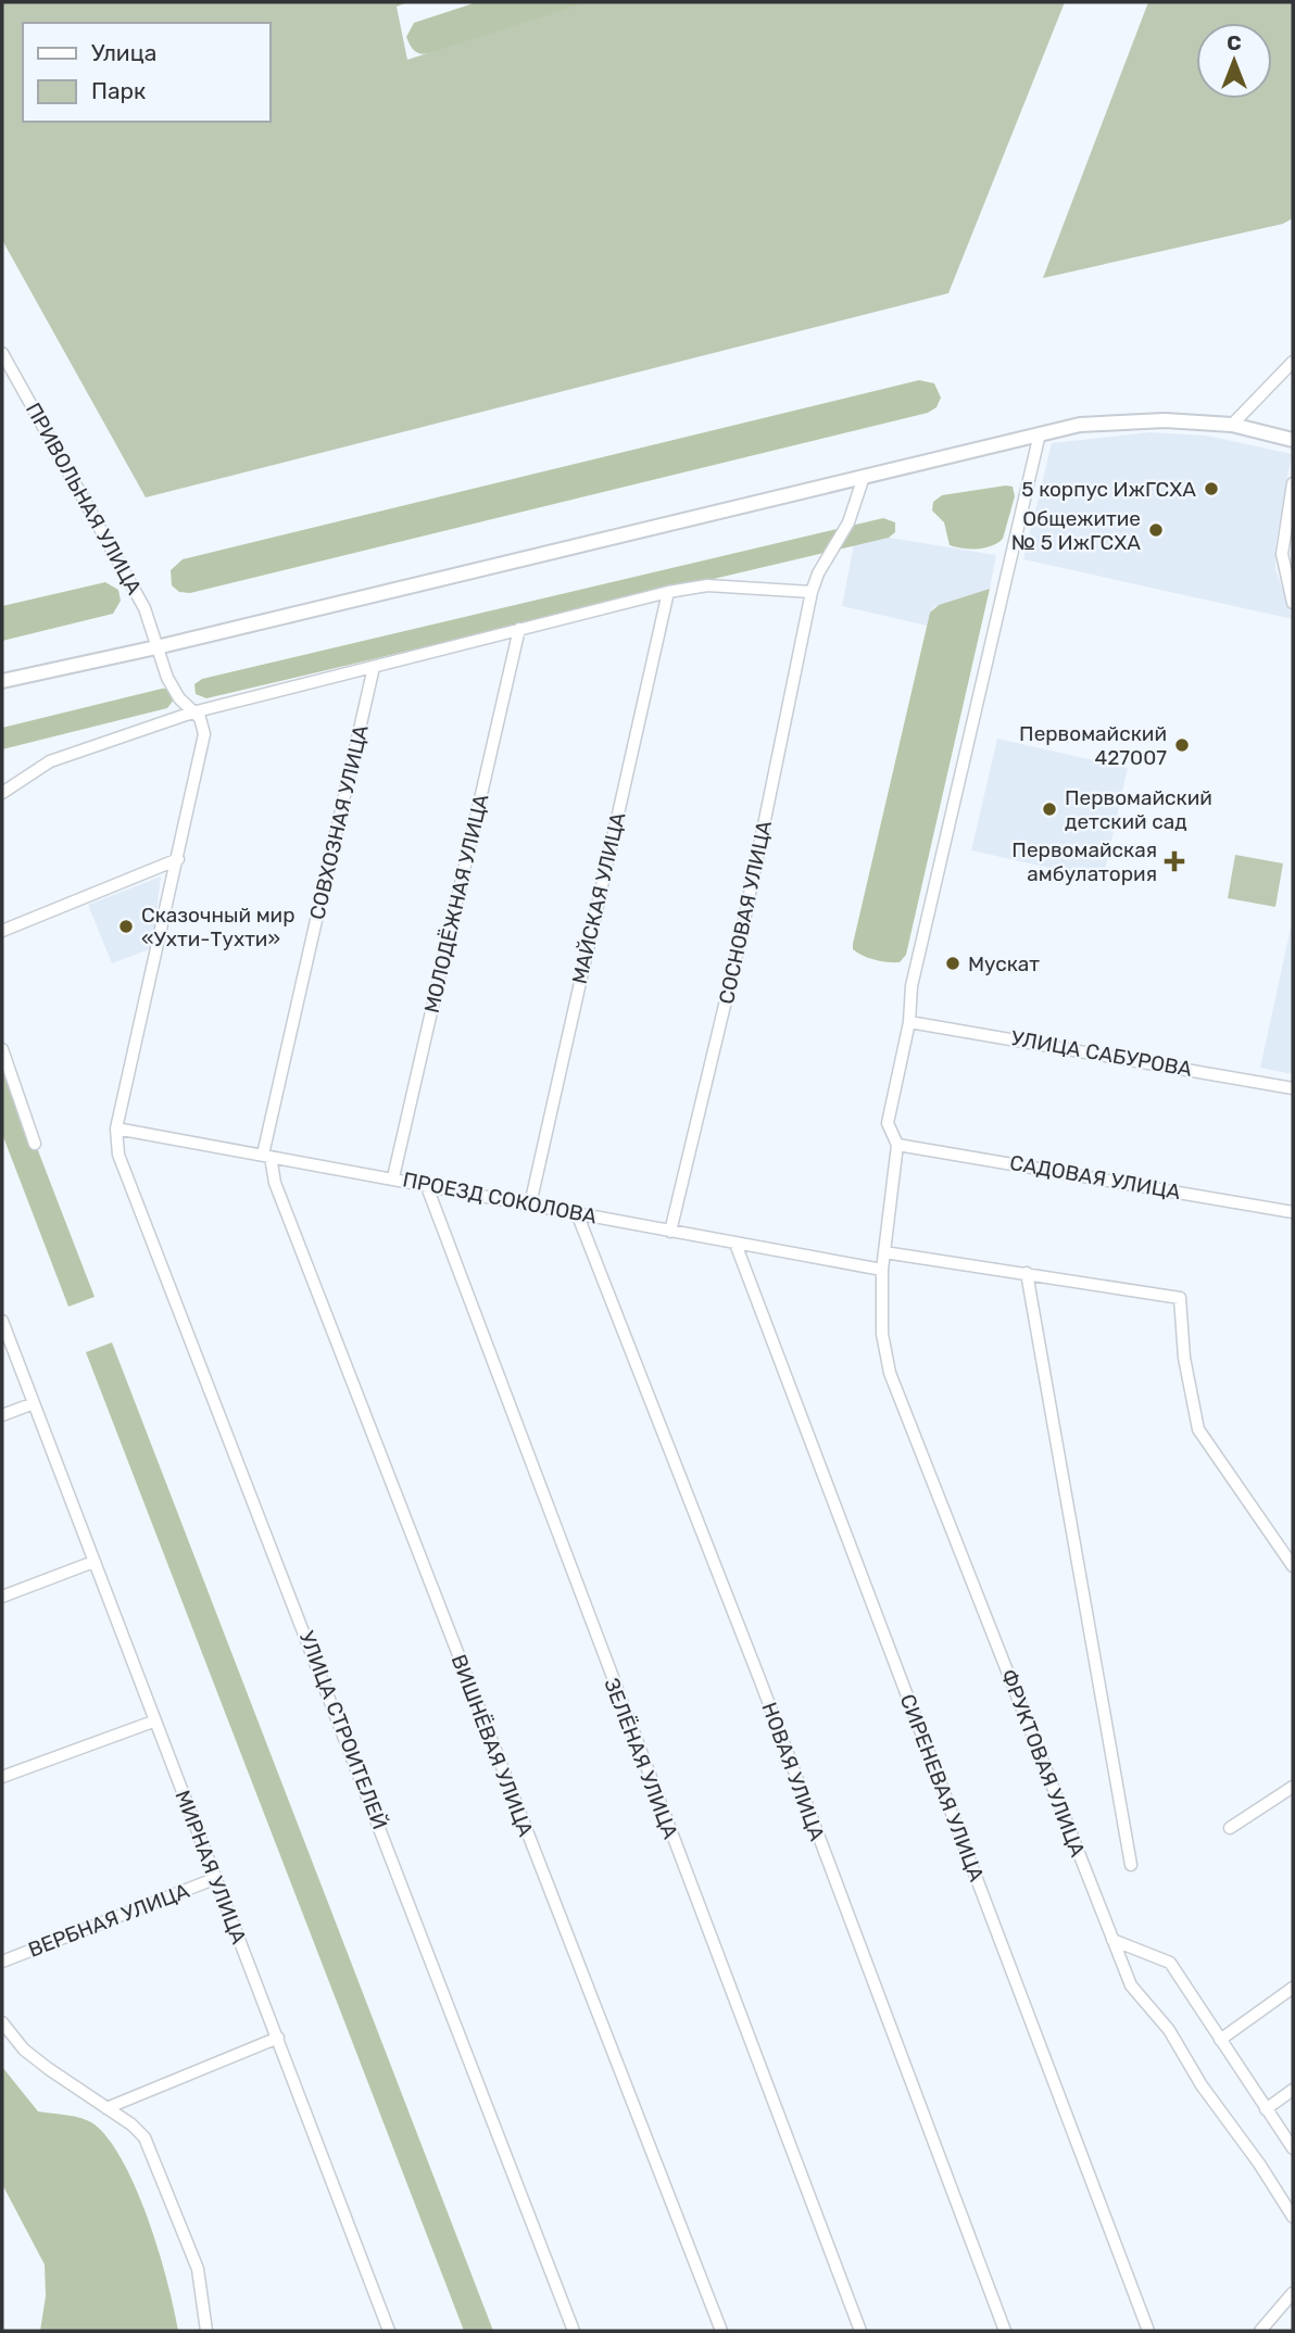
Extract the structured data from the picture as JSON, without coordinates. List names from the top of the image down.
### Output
{
  "streets": {
    "street": [
      "ПРИВОЛЬНАЯ УЛИЦА",
      "СОВХОЗНАЯ УЛИЦА",
      "МАЙСКАЯ УЛИЦА",
      "МОЛОДЁЖНАЯ УЛИЦА",
      "СОСНОВАЯ УЛИЦА",
      "УЛИЦА САБУРОВА",
      "САДОВАЯ УЛИЦА",
      "ПРОЕЗД СОКОЛОВА",
      "УЛИЦА СТРОИТЕЛЕЙ",
      "ВИШНЁВАЯ УЛИЦА",
      "ЗЕЛЁНАЯ УЛИЦА",
      "ФРУКТОВАЯ УЛИЦА",
      "НОВАЯ УЛИЦА",
      "СИРЕНЕВАЯ УЛИЦА",
      "МИРНАЯ УЛИЦА",
      "ВЕРБНАЯ УЛИЦА"
    ]
  },
  "crossings": [
    ["СОВХОЗНАЯ УЛИЦА", "ПРОЕЗД СОКОЛОВА"],
    ["СОВХОЗНАЯ УЛИЦА", "ВИШНЁВАЯ УЛИЦА"],
    ["МАЙСКАЯ УЛИЦА", "ПРОЕЗД СОКОЛОВА"],
    ["МОЛОДЁЖНАЯ УЛИЦА", "ПРОЕЗД СОКОЛОВА"],
    ["СОСНОВАЯ УЛИЦА", "ПРОЕЗД СОКОЛОВА"],
    ["УЛИЦА САБУРОВА", "ФРУКТОВАЯ УЛИЦА"],
    ["САДОВАЯ УЛИЦА", "ФРУКТОВАЯ УЛИЦА"],
    ["ПРОЕЗД СОКОЛОВА", "УЛИЦА СТРОИТЕЛЕЙ"],
    ["ПРОЕЗД СОКОЛОВА", "ВИШНЁВАЯ УЛИЦА"],
    ["ПРОЕЗД СОКОЛОВА", "ЗЕЛЁНАЯ УЛИЦА"],
    ["ПРОЕЗД СОКОЛОВА", "ФРУКТОВАЯ УЛИЦА"],
    ["ПРОЕЗД СОКОЛОВА", "НОВАЯ УЛИЦА"],
    ["ПРОЕЗД СОКОЛОВА", "СИРЕНЕВАЯ УЛИЦА"],
    ["МИРНАЯ УЛИЦА", "ВЕРБНАЯ УЛИЦА"]
  ],
  "places": {
    "other": [
      "5 корпус ИжГСХА",
      "Общежитие № 5 ИжГСХА",
      "Первомайский 427007",
      "Первомайский детский сад",
      "Сказочный мир «Ухти-Тухти»",
      "Мускат"
    ],
    "health": ["Первомайская амбулатория"]
  },
  "legend": ["Улица", "Парк"],
  "north": "top"
}
